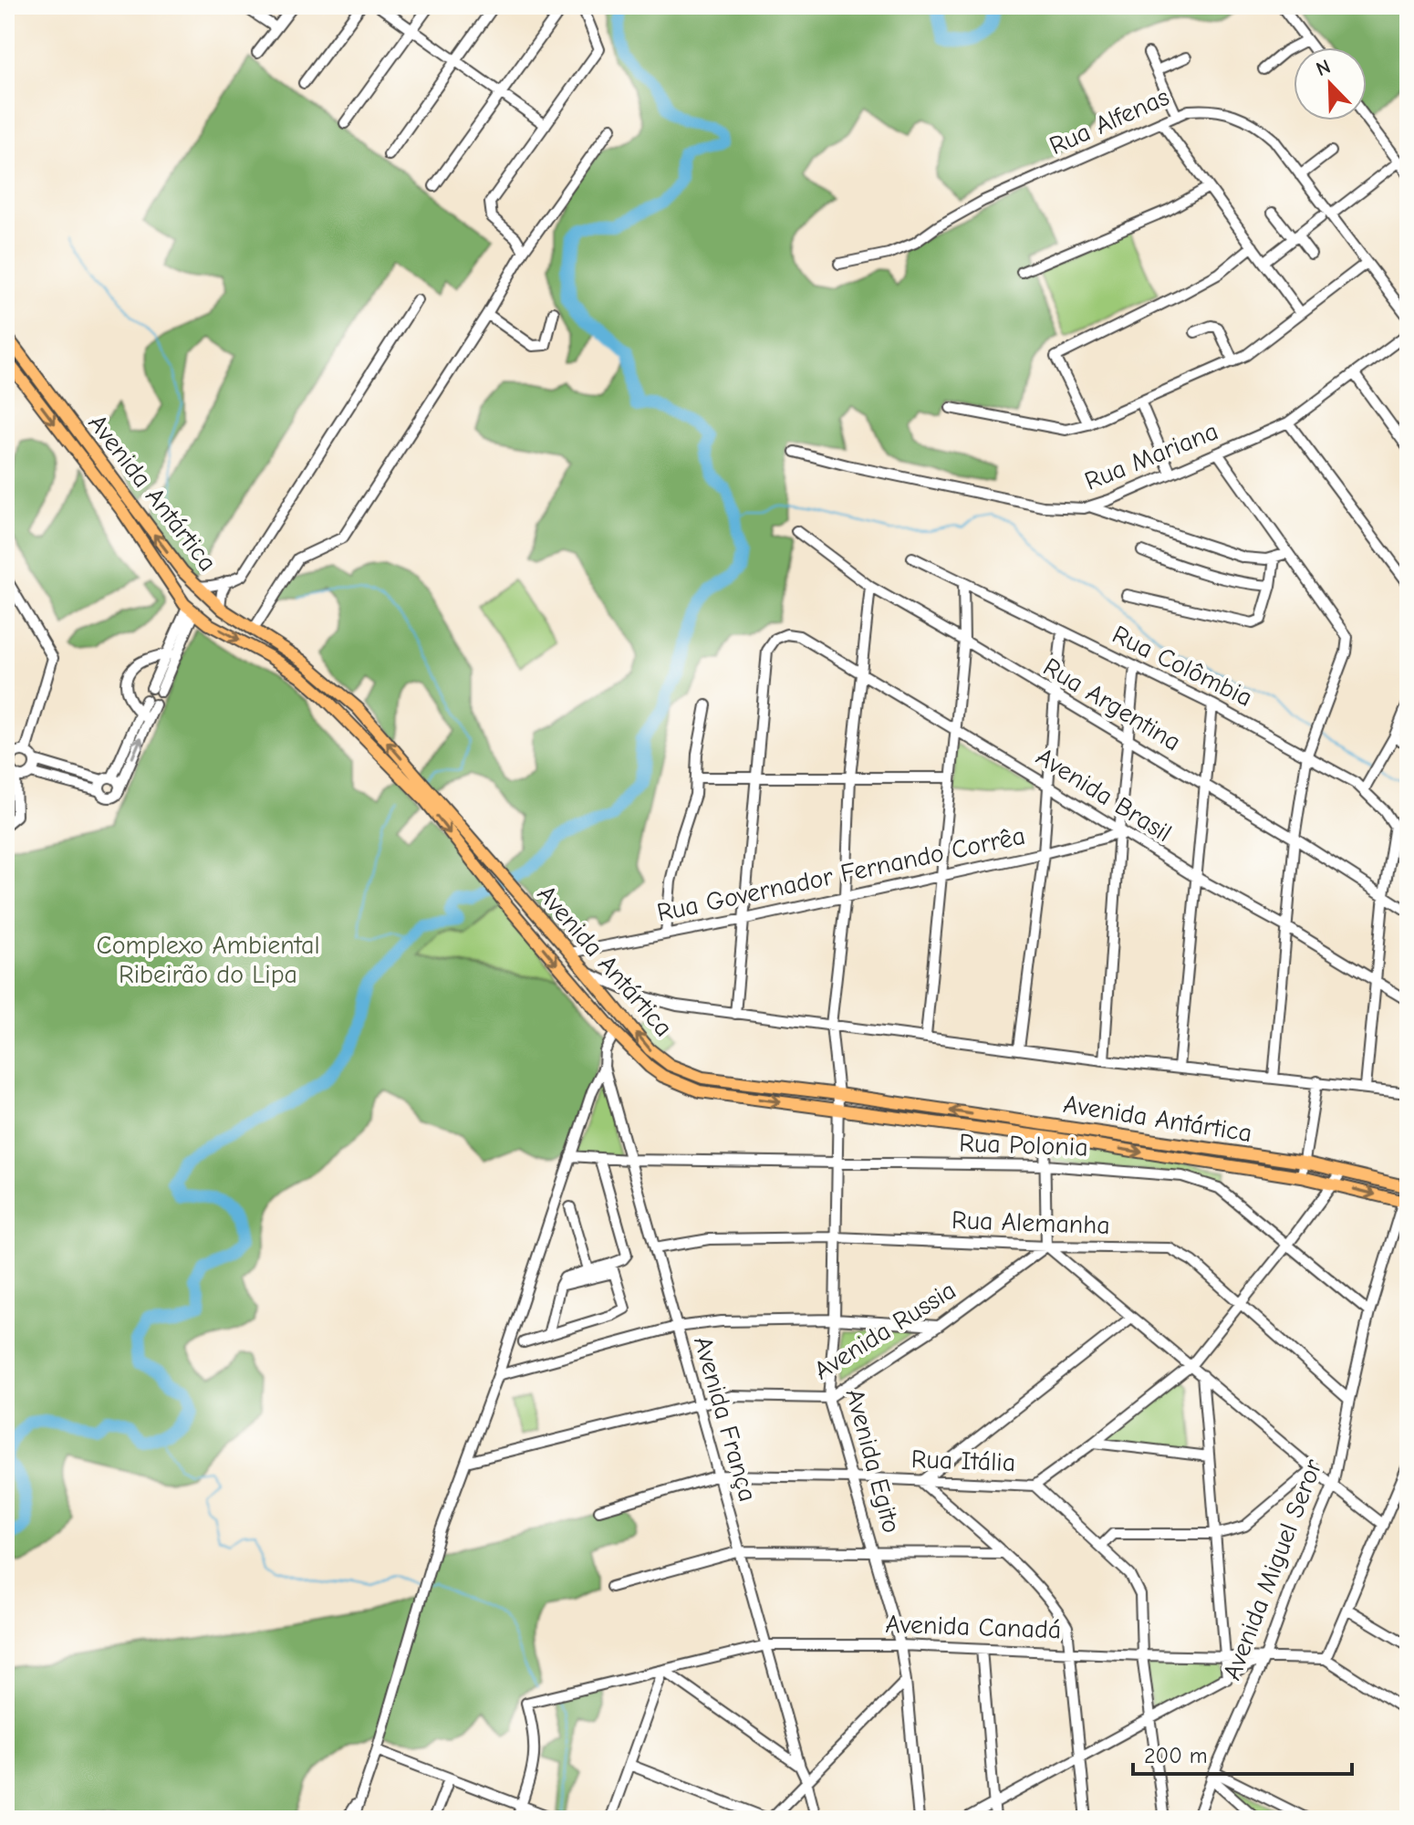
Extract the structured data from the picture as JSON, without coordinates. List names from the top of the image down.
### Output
{
  "streets": {
    "main road": ["Avenida Antártica"],
    "street": [
      "Rua Alfenas",
      "Rua Mariana",
      "Rua Colômbia",
      "Rua Argentina",
      "Avenida Brasil",
      "Rua Governador Fernando Corrêa",
      "Rua Polonia",
      "Rua Alemanha",
      "Avenida Russia",
      "Avenida França",
      "Avenida Egito",
      "Rua Itália",
      "Avenida Miguel Seror",
      "Avenida Canadá"
    ]
  },
  "crossings": [
    ["Avenida Antártica", "Rua Governador Fernando Corrêa"],
    ["Avenida Antártica", "Avenida Egito"],
    ["Avenida Antártica", "Rua Itália"],
    ["Avenida Antártica", "Avenida Miguel Seror"],
    ["Rua Argentina", "Avenida Egito"],
    ["Avenida Brasil", "Rua Governador Fernando Corrêa"],
    ["Avenida Brasil", "Avenida Egito"],
    ["Rua Governador Fernando Corrêa", "Avenida Egito"],
    ["Rua Polonia", "Avenida França"],
    ["Rua Polonia", "Avenida Egito"],
    ["Rua Polonia", "Rua Itália"],
    ["Rua Polonia", "Avenida Miguel Seror"],
    ["Rua Alemanha", "Avenida Russia"],
    ["Rua Alemanha", "Avenida França"],
    ["Rua Alemanha", "Avenida Egito"],
    ["Rua Alemanha", "Rua Itália"],
    ["Rua Alemanha", "Avenida Miguel Seror"],
    ["Avenida Russia", "Avenida França"],
    ["Avenida Russia", "Avenida Egito"],
    ["Avenida França", "Rua Itália"],
    ["Avenida França", "Avenida Canadá"],
    ["Avenida Egito", "Rua Itália"],
    ["Avenida Egito", "Avenida Canadá"],
    ["Avenida Miguel Seror", "Avenida Canadá"]
  ],
  "parks": ["Complexo Ambiental Ribeirão do Lipa"],
  "scale_bar": "200 m",
  "north": "top left"
}
